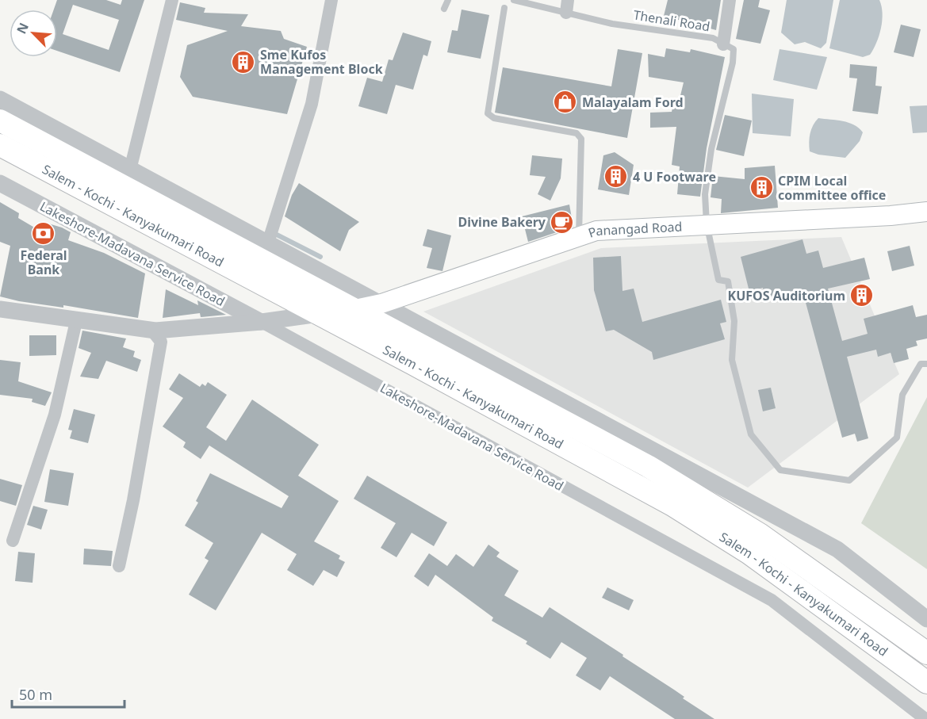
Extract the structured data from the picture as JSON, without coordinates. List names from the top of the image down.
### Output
{
  "streets": {
    "highway": ["Salem - Kochi - Kanyakumari Road"],
    "main road": ["Panangad Road"],
    "street": ["Lakeshore-Madavana Service Road"],
    "lane": ["Thenali Road"]
  },
  "crossings": [
    ["Thenali Road", "Panangad Road"],
    ["Salem - Kochi - Kanyakumari Road", "Panangad Road"]
  ],
  "places": {
    "building": [
      "Sme Kufos Management Block",
      "4 U Footware",
      "CPIM Local committee office",
      "KUFOS Auditorium"
    ],
    "shop": ["Malayalam Ford"],
    "cafe": ["Divine Bakery"],
    "bank": ["Federal Bank"]
  },
  "scale_bar": "50 m",
  "north": "top left"
}
